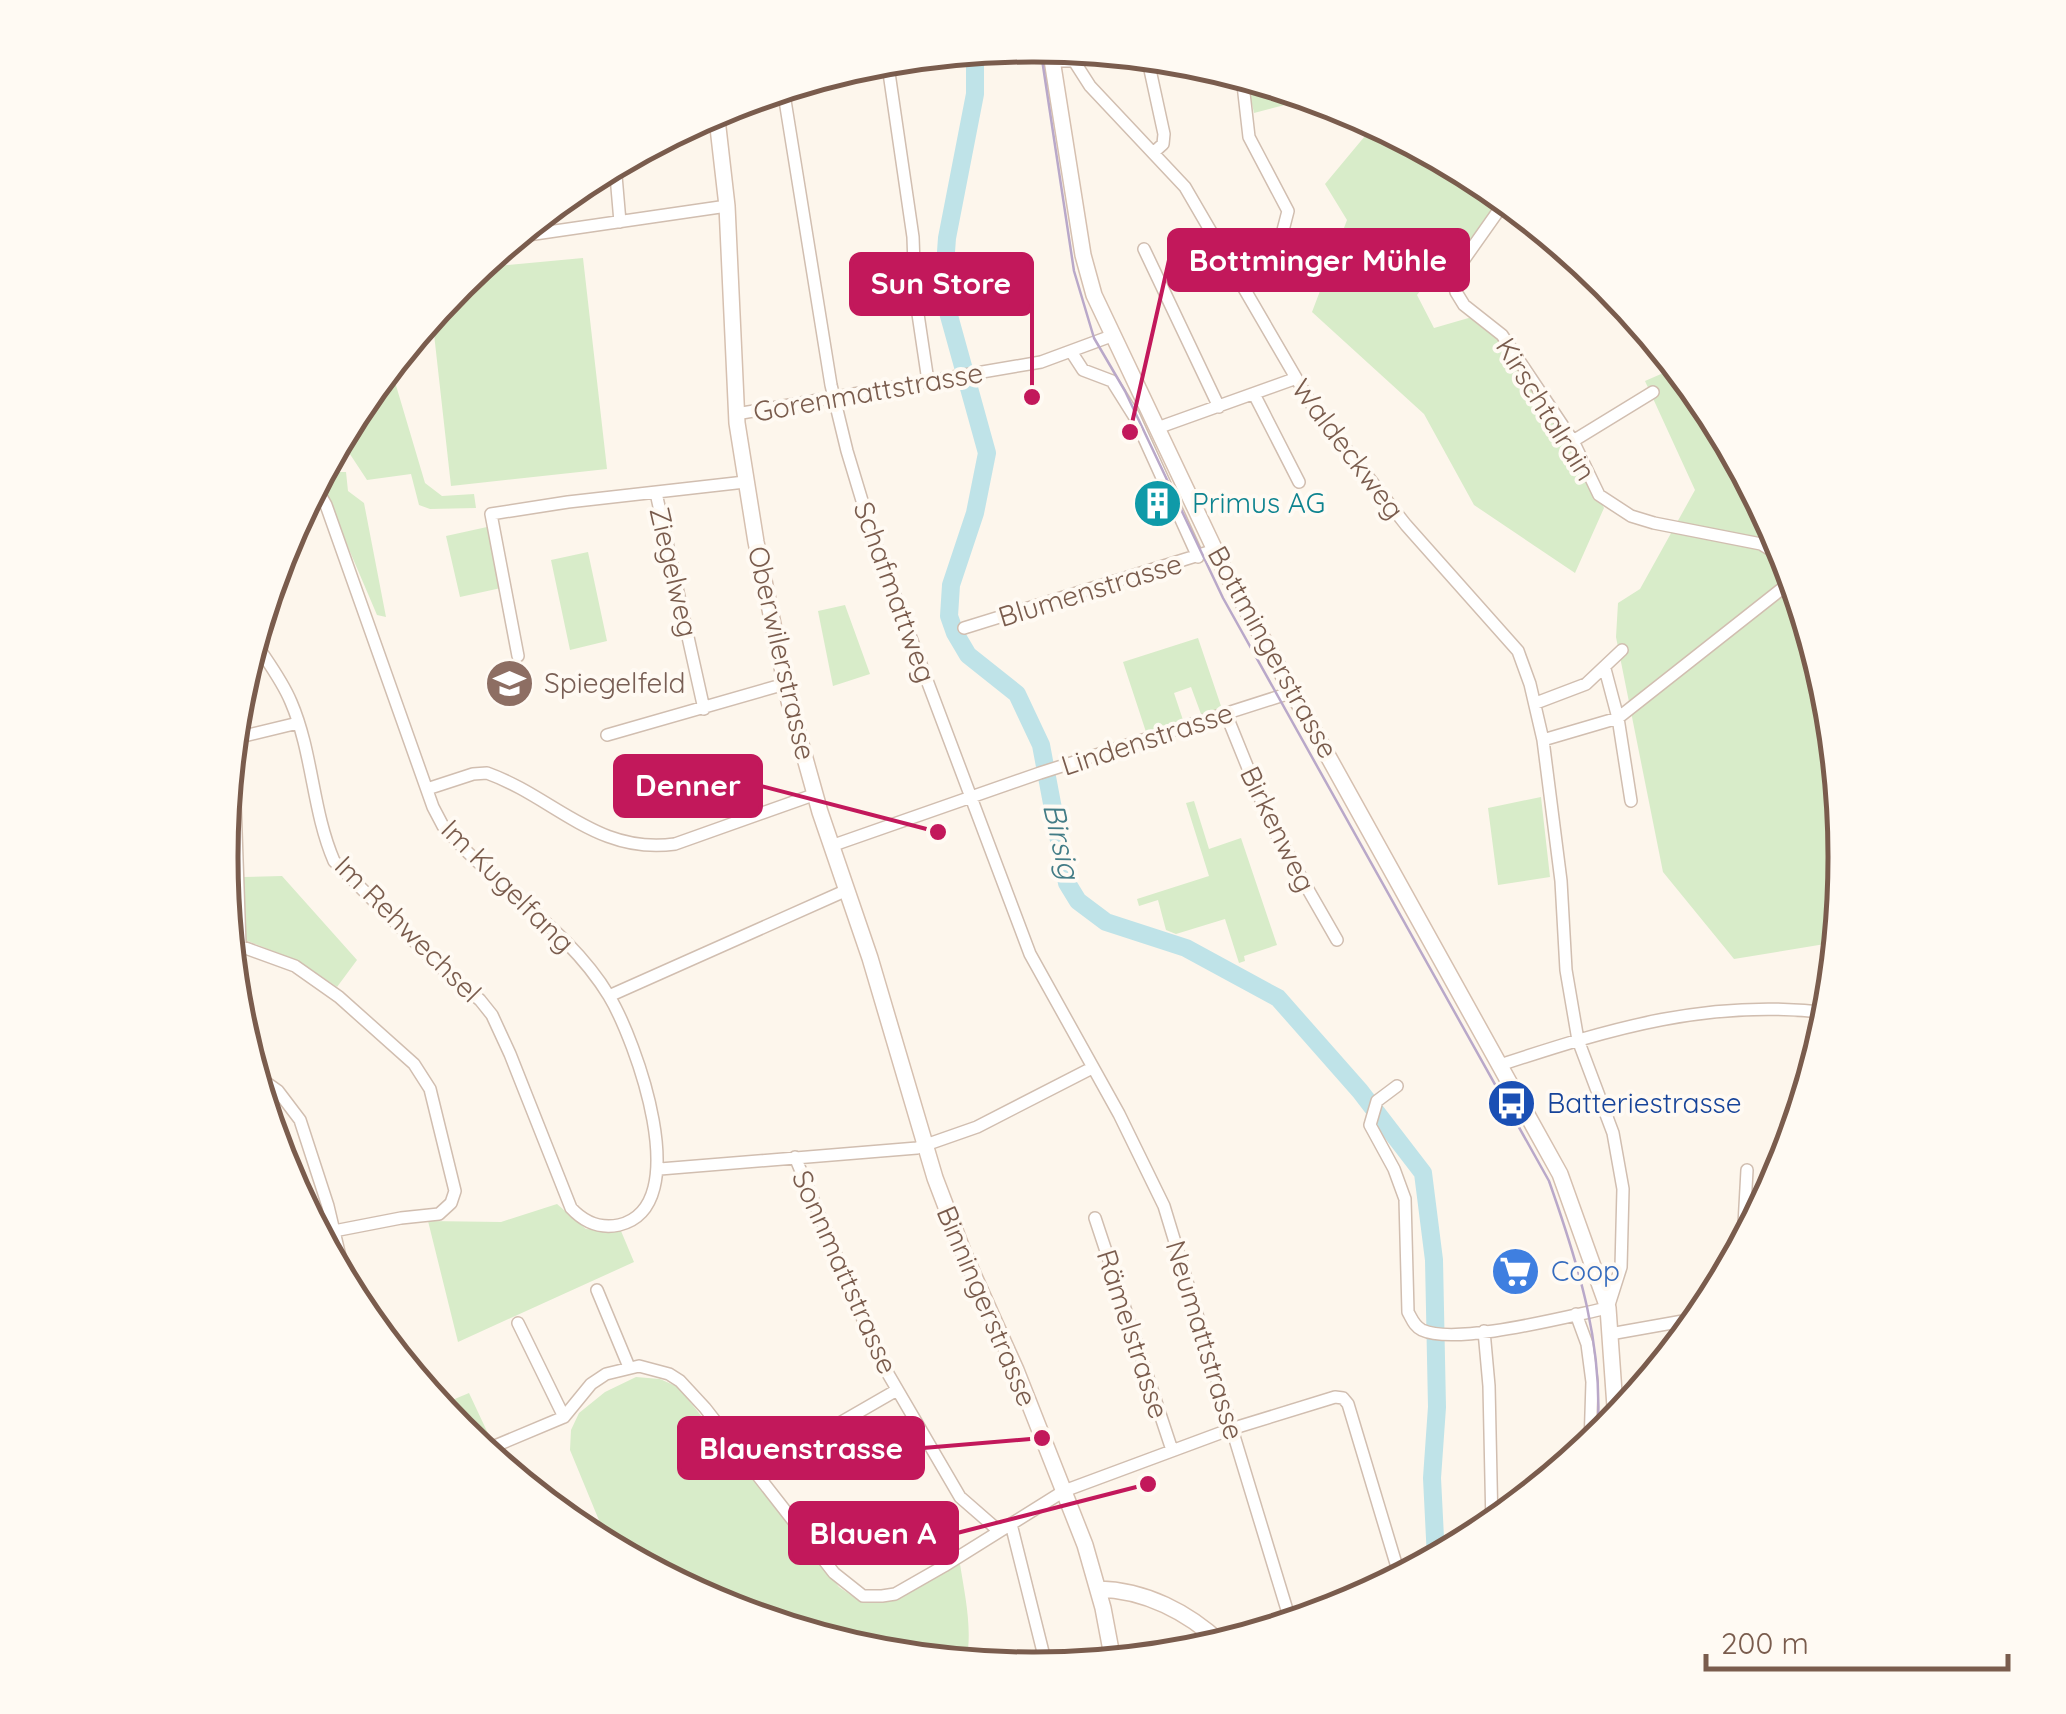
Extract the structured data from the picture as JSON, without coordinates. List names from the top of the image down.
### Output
{
  "streets": {
    "main road": ["Bottmingerstrasse", "Oberwilerstrasse", "Binningerstrasse"],
    "street": [
      "Gorenmattstrasse",
      "Kirschtalrain",
      "Waldeckweg",
      "Ziegelweg",
      "Blumenstrasse",
      "Schafmattweg",
      "Lindenstrasse",
      "Birkenweg",
      "Im Kugelfang",
      "Im Rehwechsel",
      "Sonnmattstrasse",
      "Rämelstrasse",
      "Neumattstrasse"
    ]
  },
  "crossings": [
    ["Gorenmattstrasse", "Schafmattweg"],
    ["Gorenmattstrasse", "Bottmingerstrasse"],
    ["Gorenmattstrasse", "Oberwilerstrasse"],
    ["Waldeckweg", "Bottmingerstrasse"],
    ["Ziegelweg", "Oberwilerstrasse"],
    ["Blumenstrasse", "Bottmingerstrasse"],
    ["Schafmattweg", "Lindenstrasse"],
    ["Schafmattweg", "Neumattstrasse"],
    ["Bottmingerstrasse", "Lindenstrasse"],
    ["Oberwilerstrasse", "Lindenstrasse"],
    ["Oberwilerstrasse", "Binningerstrasse"],
    ["Lindenstrasse", "Birkenweg"],
    ["Im Kugelfang", "Im Rehwechsel"]
  ],
  "water": ["Birsig"],
  "places": {
    "other": [
      "Sun Store",
      "Bottminger Mühle",
      "Denner",
      "Blauenstrasse",
      "Blauen A"
    ],
    "building": ["Primus AG"],
    "school or university": ["Spiegelfeld"],
    "bus stop": ["Batteriestrasse"],
    "supermarket": ["Coop"]
  },
  "scale_bar": "200 m"
}
